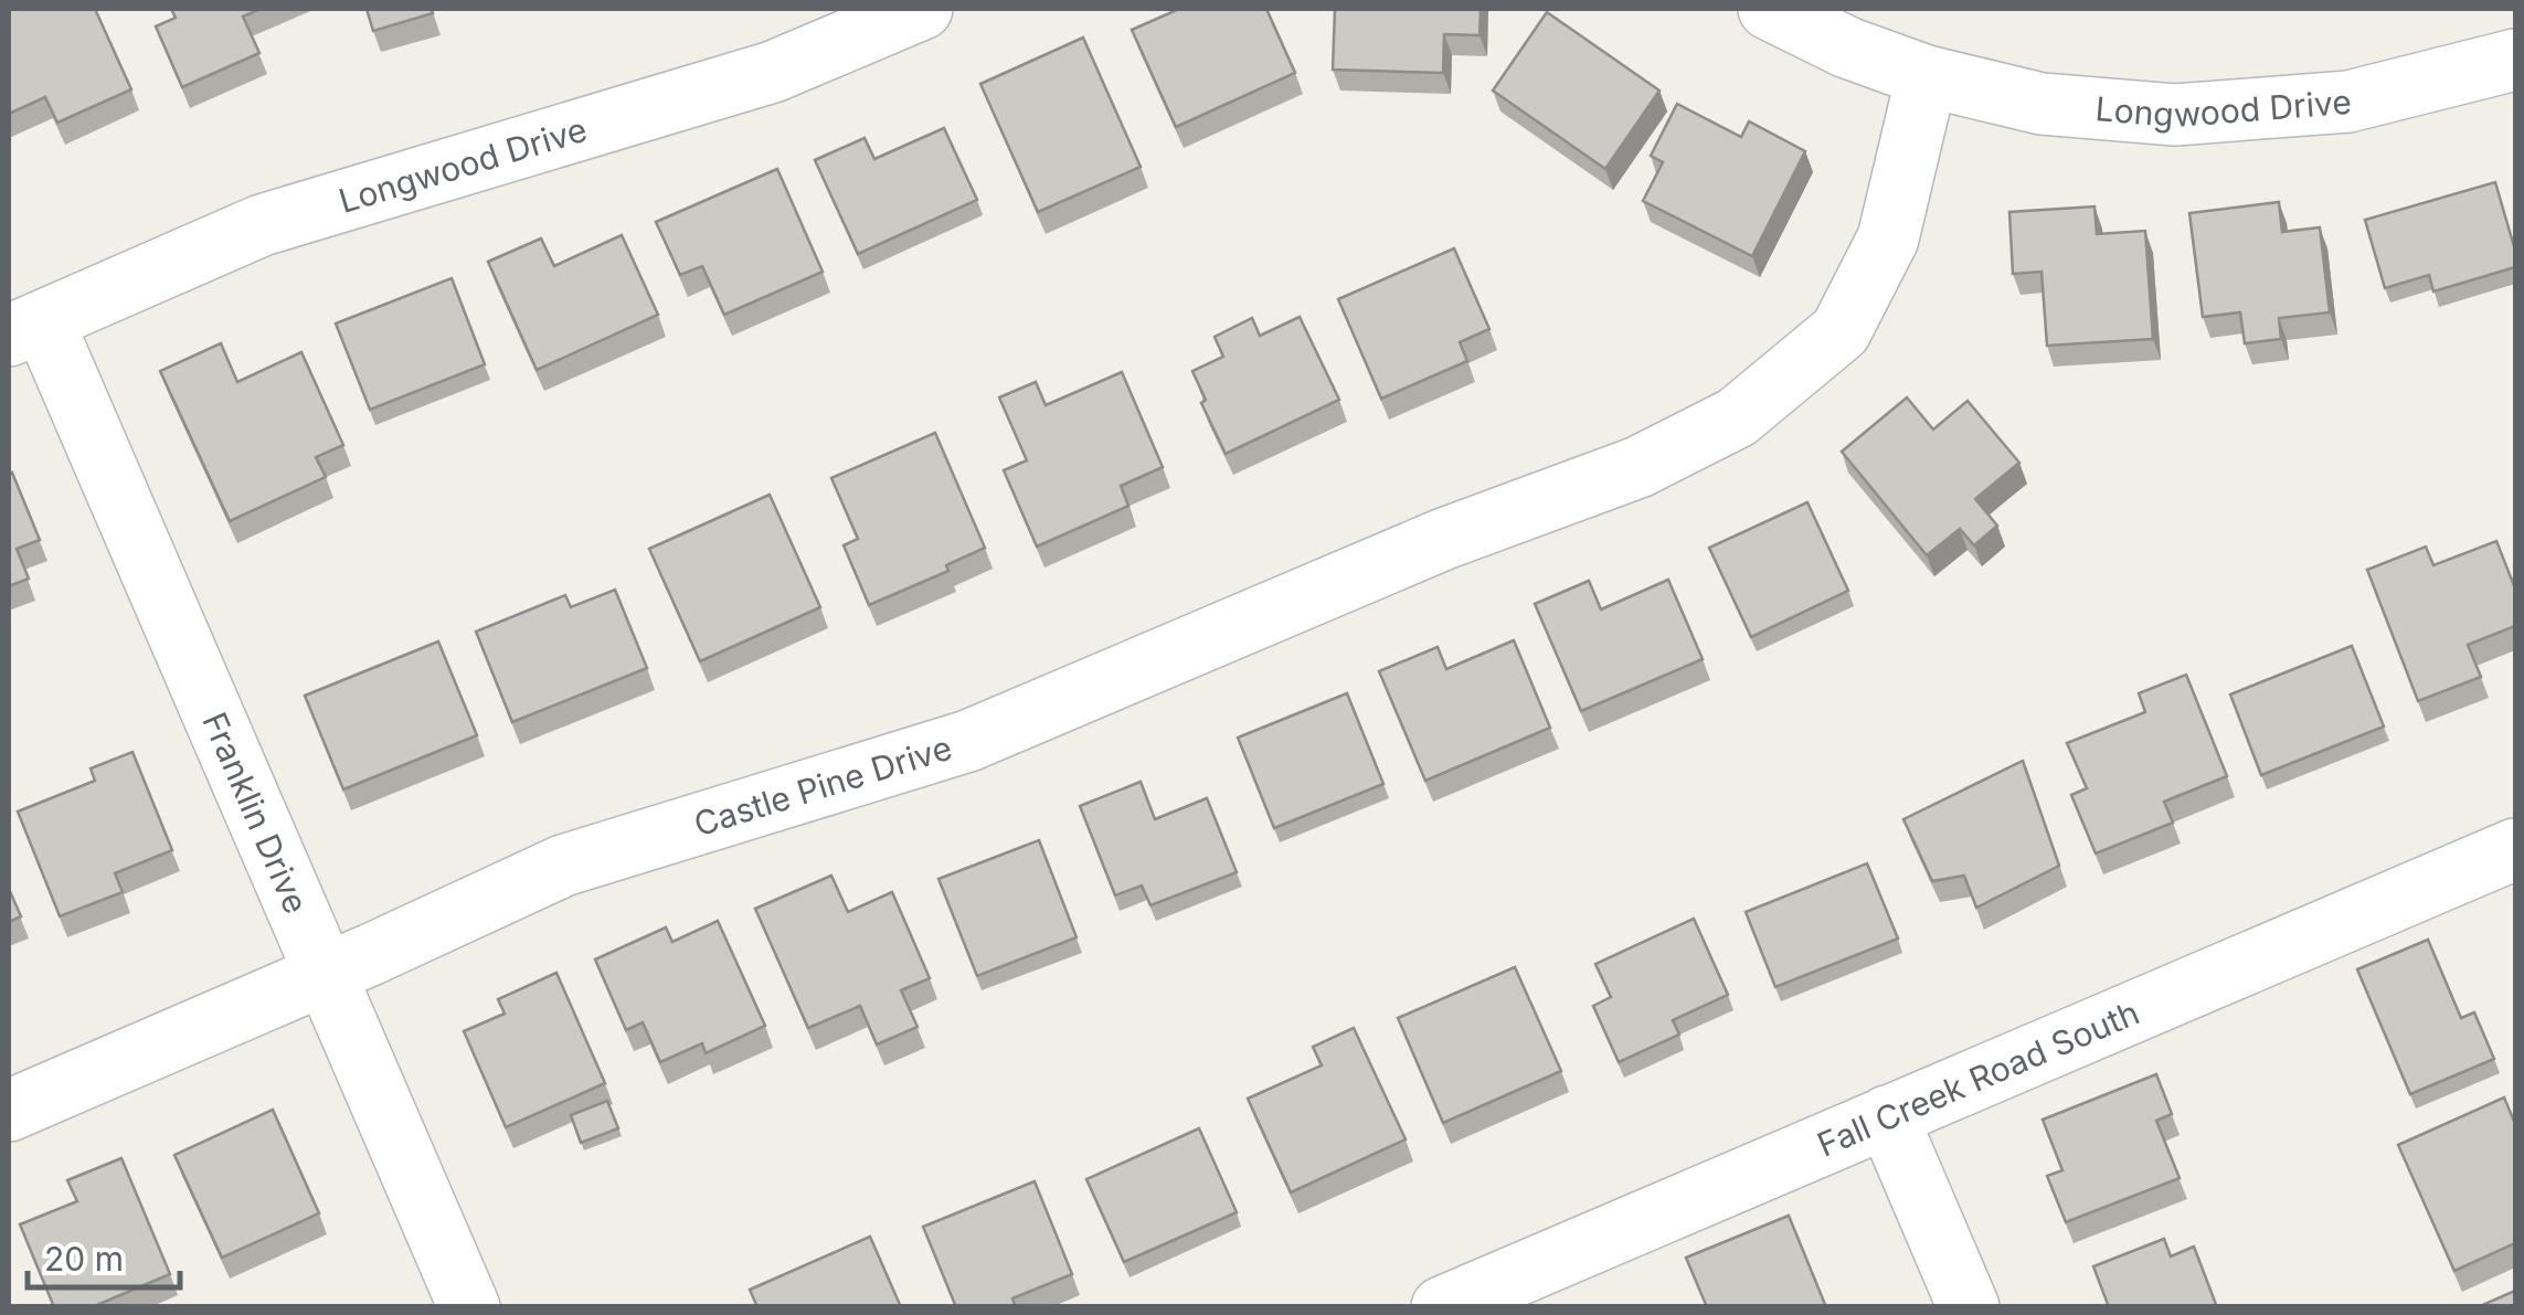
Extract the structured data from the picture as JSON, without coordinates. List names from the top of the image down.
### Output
{
  "streets": {
    "street": [
      "Longwood Drive",
      "Castle Pine Drive",
      "Franklin Drive",
      "Fall Creek Road South"
    ]
  },
  "crossings": [
    ["Longwood Drive", "Castle Pine Drive"],
    ["Longwood Drive", "Franklin Drive"],
    ["Castle Pine Drive", "Franklin Drive"]
  ],
  "scale_bar": "20 m"
}
